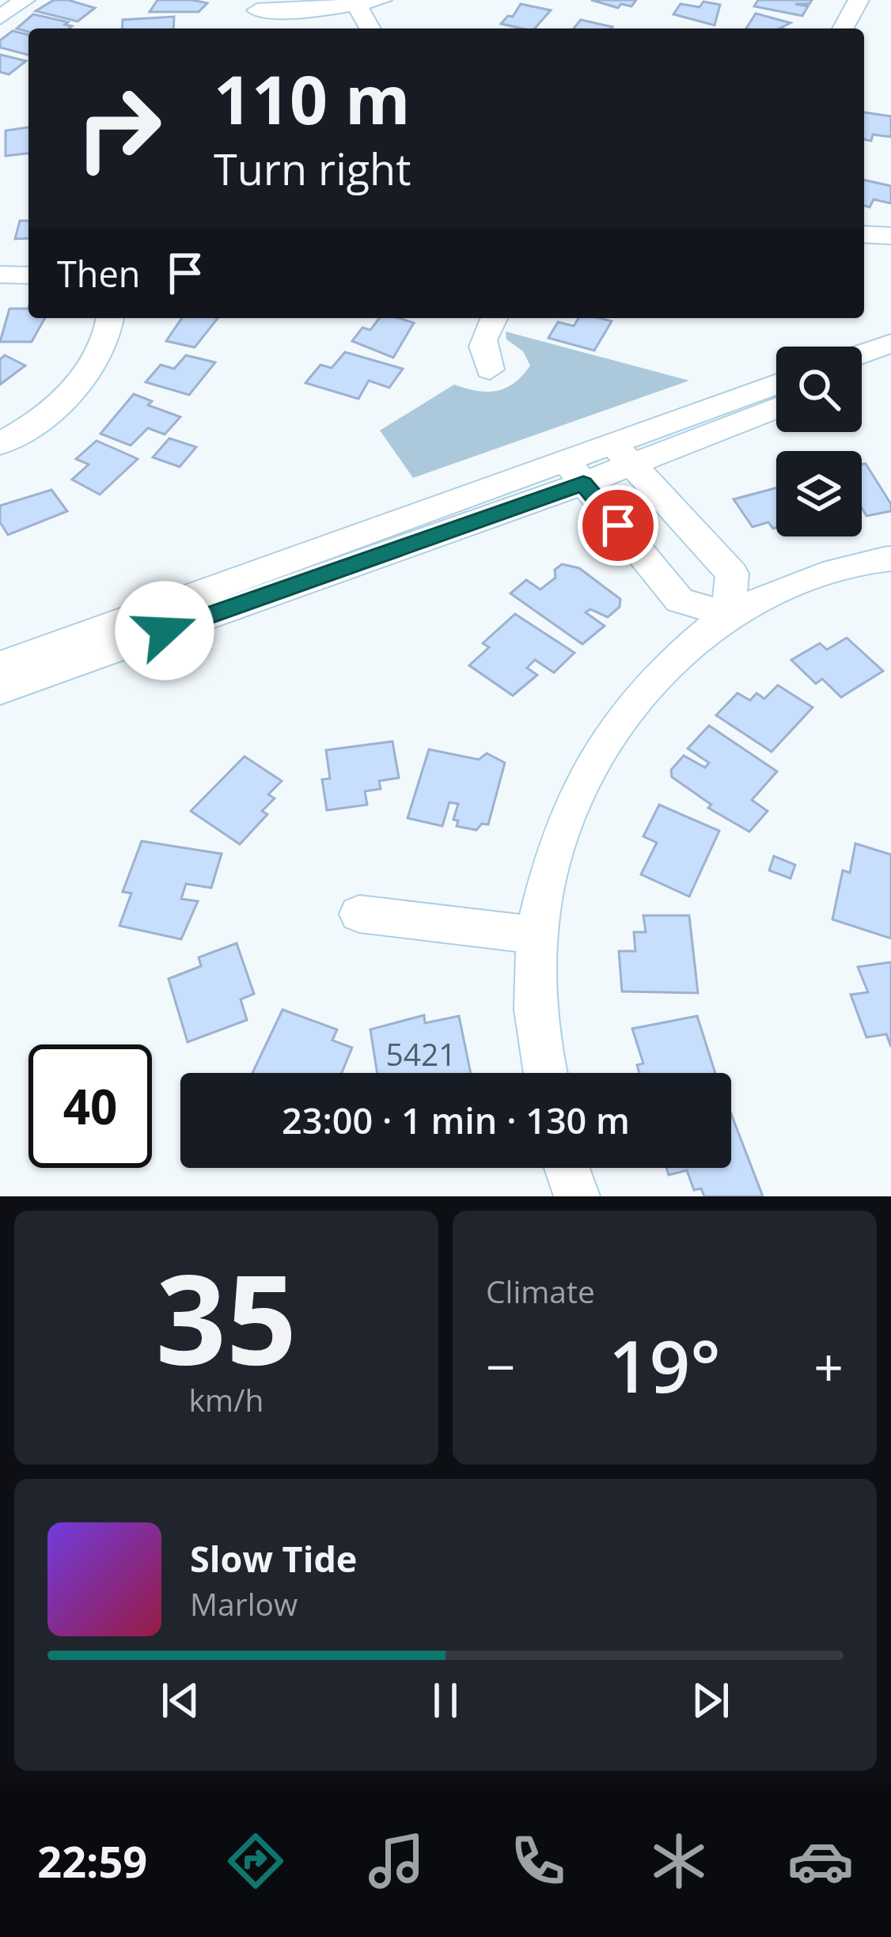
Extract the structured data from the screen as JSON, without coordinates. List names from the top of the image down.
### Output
{
  "house_numbers": ["5421"],
  "page": {
    "turn": ["110 m", "Turn right"],
    "then": "Then",
    "limit": "40",
    "trip": "23:00 · 1 min · 130 m",
    "tile": [
      ["35", "km/h"],
      "Climate"
    ],
    "heat": ["−", "19°", "+"],
    "song": ["Slow Tide", "Marlow"],
    "tabs": "22:59"
  }
}
